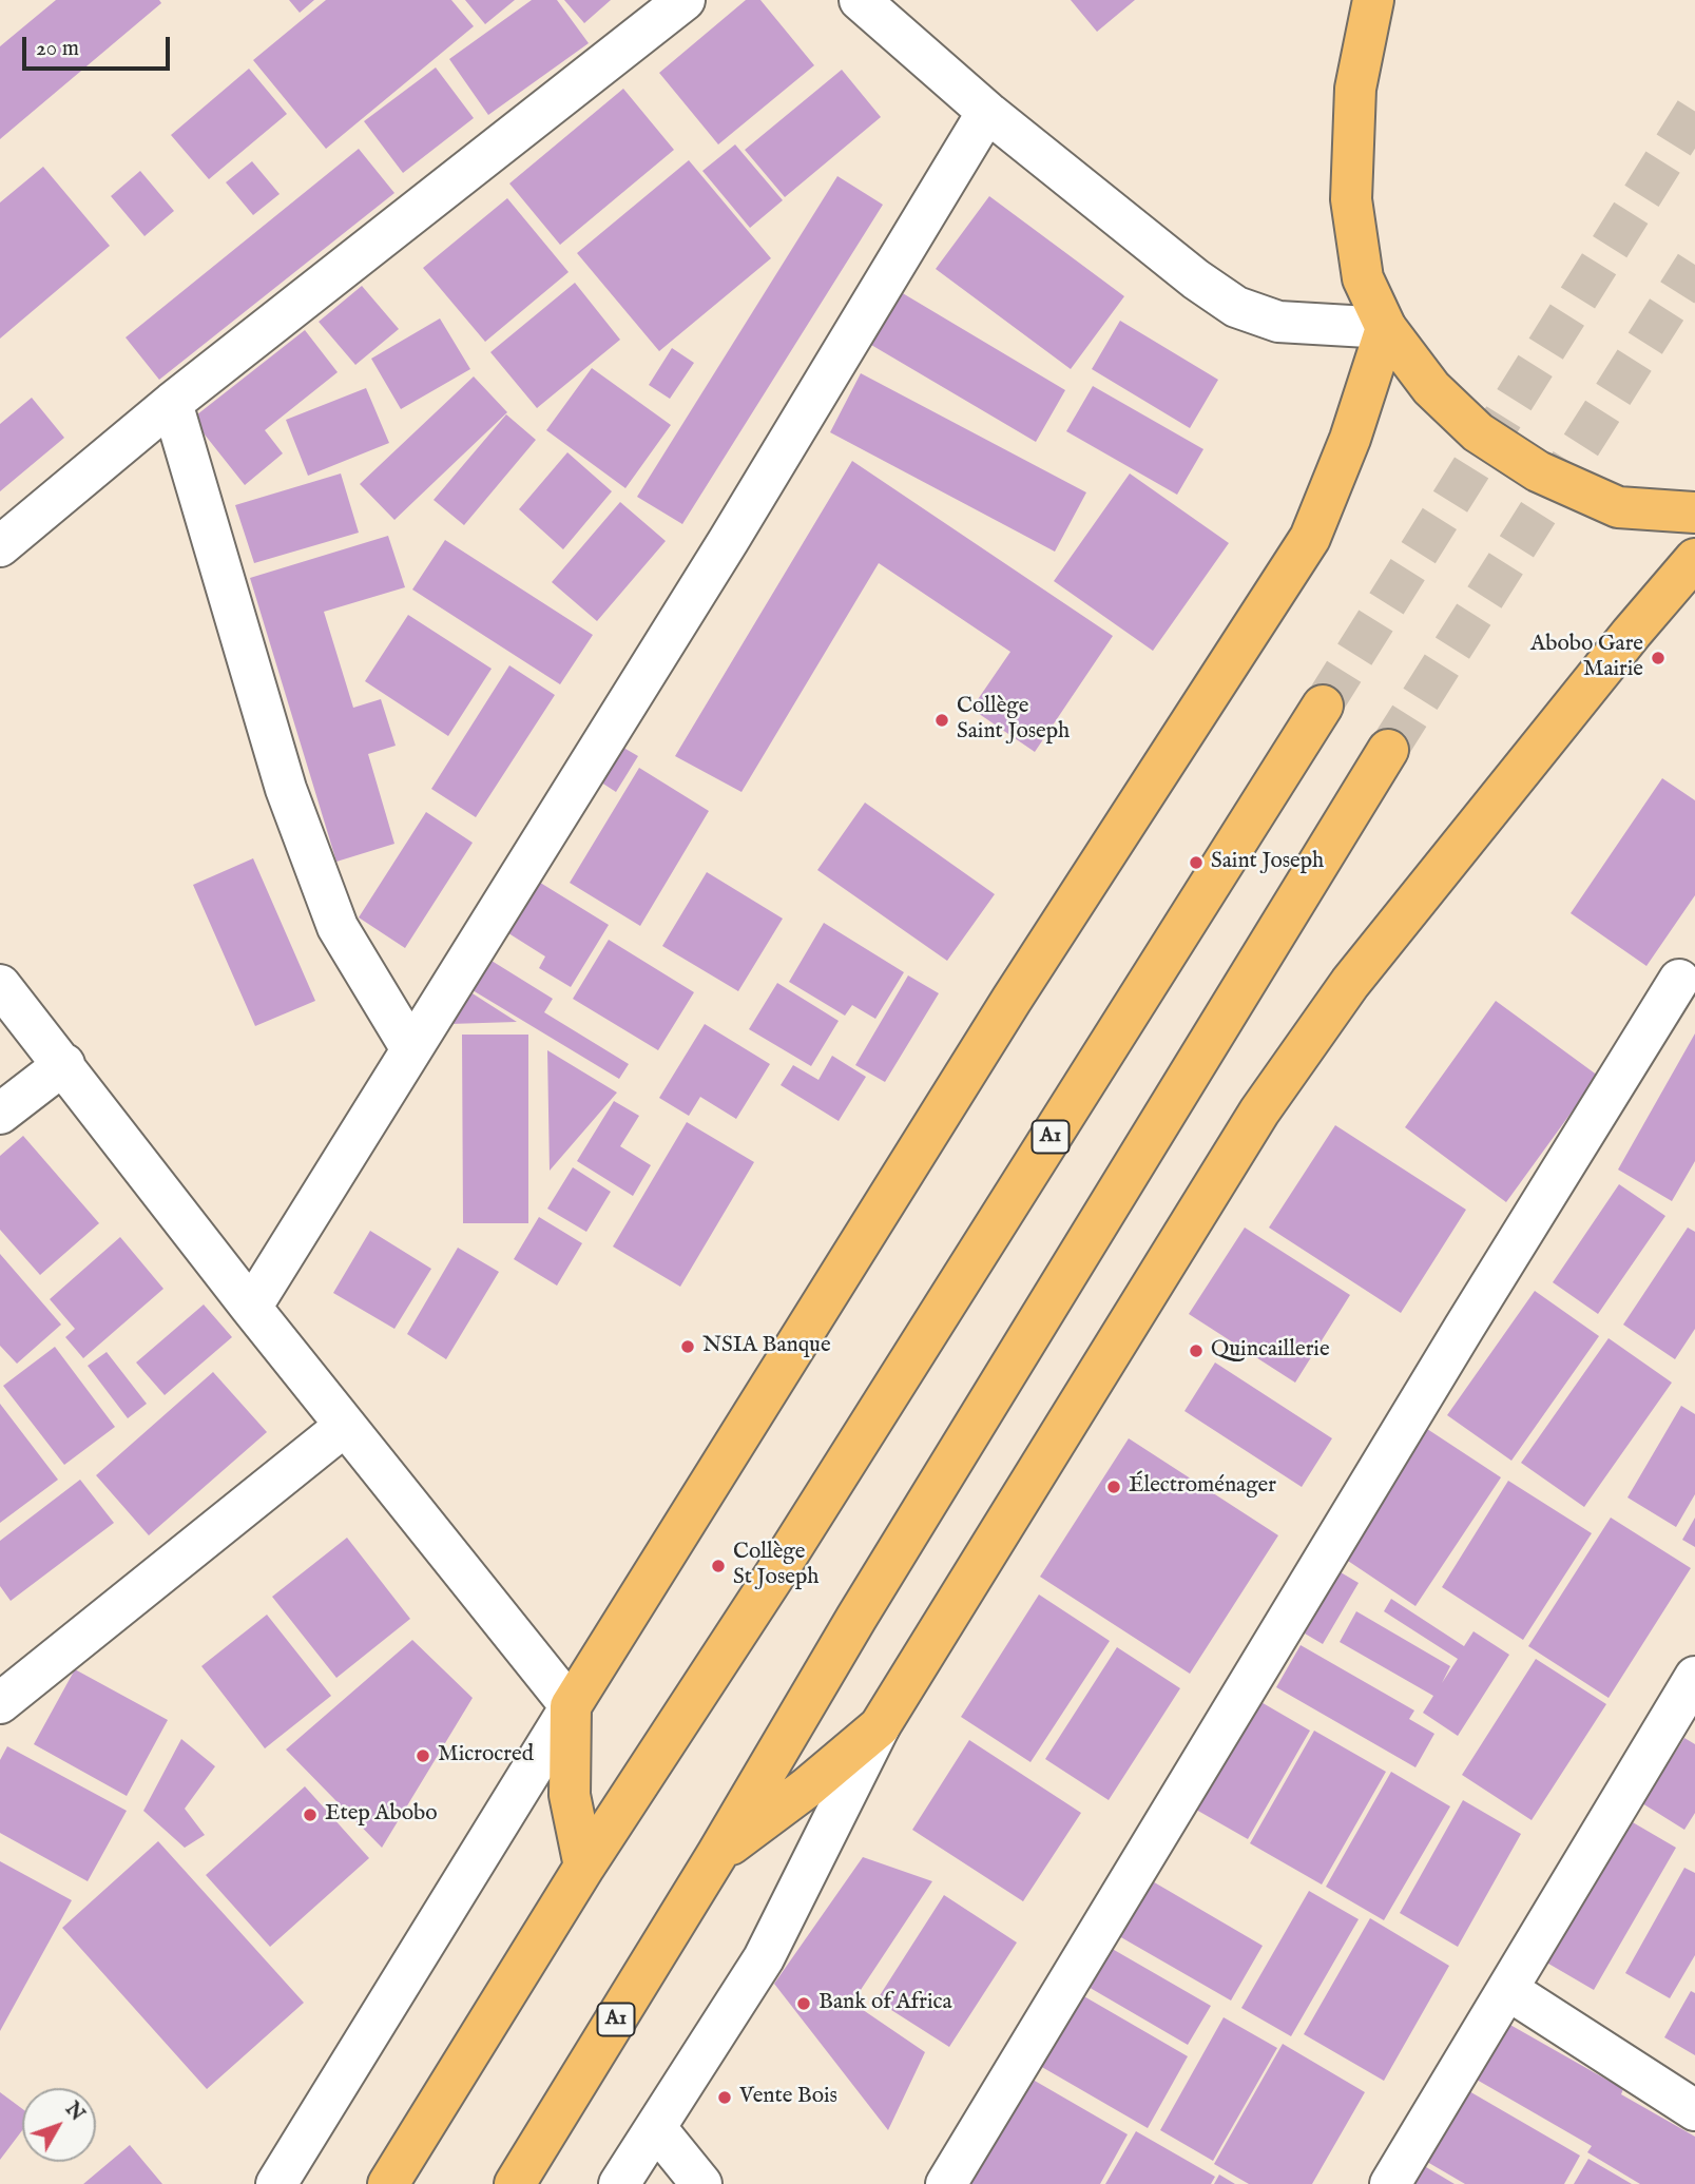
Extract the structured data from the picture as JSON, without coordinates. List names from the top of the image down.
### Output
{
  "streets": {
    "main road": ["A1"]
  },
  "places": [
    "Abobo Gare Mairie",
    "Collège Saint Joseph",
    "Saint Joseph",
    "NSIA Banque",
    "Quincaillerie",
    "Électroménager",
    "Collège St Joseph",
    "Microcred",
    "Etep Abobo",
    "Bank of Africa",
    "Vente Bois"
  ],
  "scale_bar": "20 m",
  "north": "top right"
}
